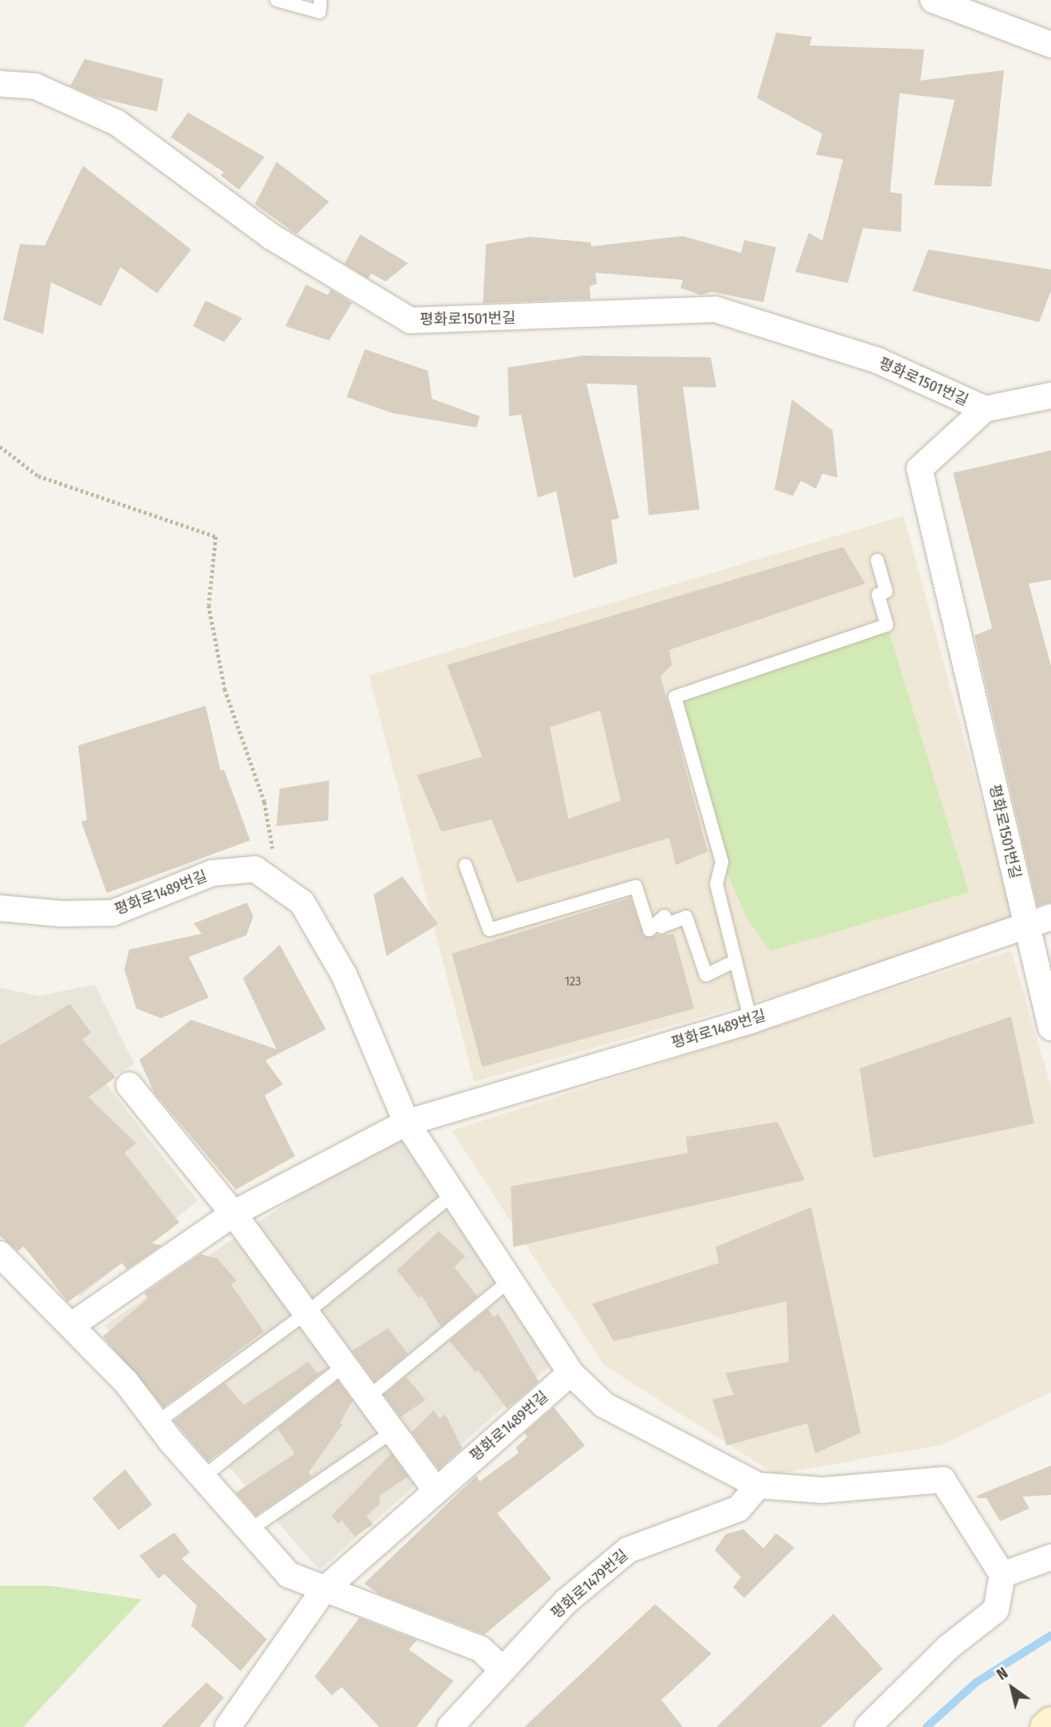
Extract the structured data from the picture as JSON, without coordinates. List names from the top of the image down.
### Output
{
  "streets": {
    "street": ["평화로1501번길", "평화로1489번길", "평화로1479번길"]
  },
  "crossings": [
    ["평화로1501번길", "평화로1489번길"]
  ],
  "house_numbers": ["123"],
  "north": "top left"
}
